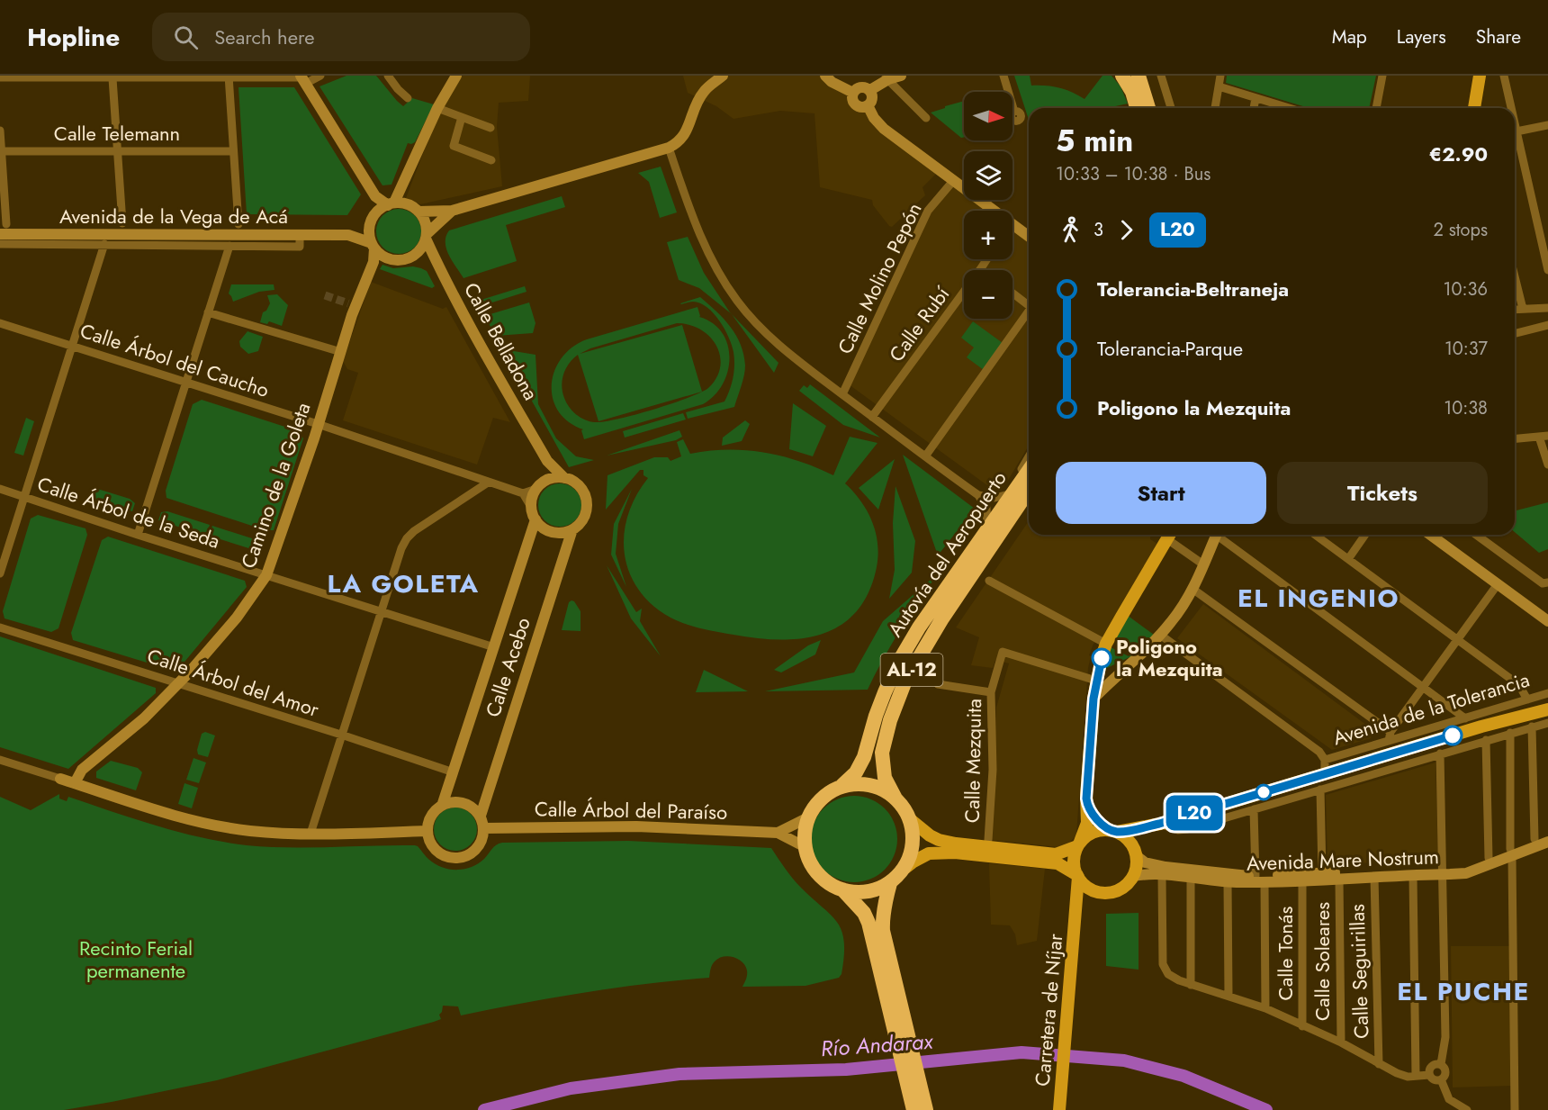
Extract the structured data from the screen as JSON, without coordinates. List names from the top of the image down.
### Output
{
  "streets": {
    "highway": ["Autovía del Aeropuerto", "AL-12"],
    "main road": ["Avenida de la Tolerancia", "Carretera de Níjar"],
    "street": [
      "Calle Telemann",
      "Avenida de la Vega de Acá",
      "Calle Molino Pepón",
      "Calle Rubí",
      "Calle Belladona",
      "Calle Árbol del Caucho",
      "Camino de la Goleta",
      "Calle Árbol de la Seda",
      "Calle Acebo",
      "Calle Árbol del Amor",
      "Calle Mezquita",
      "Calle Árbol del Paraíso",
      "Avenida Mare Nostrum",
      "Calle Tonás",
      "Calle Soleares",
      "Calle Seguirillas"
    ]
  },
  "crossings": [
    ["Avenida de la Vega de Acá", "Calle Belladona"],
    ["Avenida de la Vega de Acá", "Camino de la Goleta"],
    ["Calle Belladona", "Camino de la Goleta"],
    ["Calle Belladona", "Calle Acebo"],
    ["Calle Árbol del Caucho", "Camino de la Goleta"],
    ["Camino de la Goleta", "Calle Árbol de la Seda"],
    ["Camino de la Goleta", "Calle Árbol del Amor"],
    ["Calle Árbol de la Seda", "Calle Acebo"],
    ["Autovía del Aeropuerto", "AL-12"],
    ["Calle Acebo", "Calle Árbol del Amor"],
    ["Calle Acebo", "Calle Árbol del Paraíso"],
    ["Avenida de la Tolerancia", "Avenida Mare Nostrum"],
    ["Avenida de la Tolerancia", "Carretera de Níjar"],
    ["Avenida Mare Nostrum", "Calle Tonás"],
    ["Avenida Mare Nostrum", "Calle Soleares"],
    ["Avenida Mare Nostrum", "Calle Seguirillas"],
    ["Avenida Mare Nostrum", "Carretera de Níjar"]
  ],
  "districts": ["LA GOLETA", "EL INGENIO", "EL PUCHE"],
  "water": ["Río Andarax"],
  "parks": ["Recinto Ferial permanente"],
  "places": ["Poligono la Mezquita"],
  "lines": ["bus line L20"],
  "north": "right",
  "page": {
    "header": "Hopline",
    "search": "Search here",
    "nav": ["Map", "Layers", "Share"],
    "on_map": "L20",
    "map_buttons": ["+", "−"],
    "heading": ["5 min", "10:33 – 10:38 · Bus", "€2.90"],
    "legs": ["3", "L20", "2 stops"],
    "list": [
      {
        "name": "Tolerancia-Beltraneja",
        "value": "10:36"
      },
      {
        "name": "Tolerancia-Parque",
        "value": "10:37"
      },
      {
        "name": "Poligono la Mezquita",
        "value": "10:38"
      }
    ],
    "buttons": ["Start", "Tickets"]
  }
}
